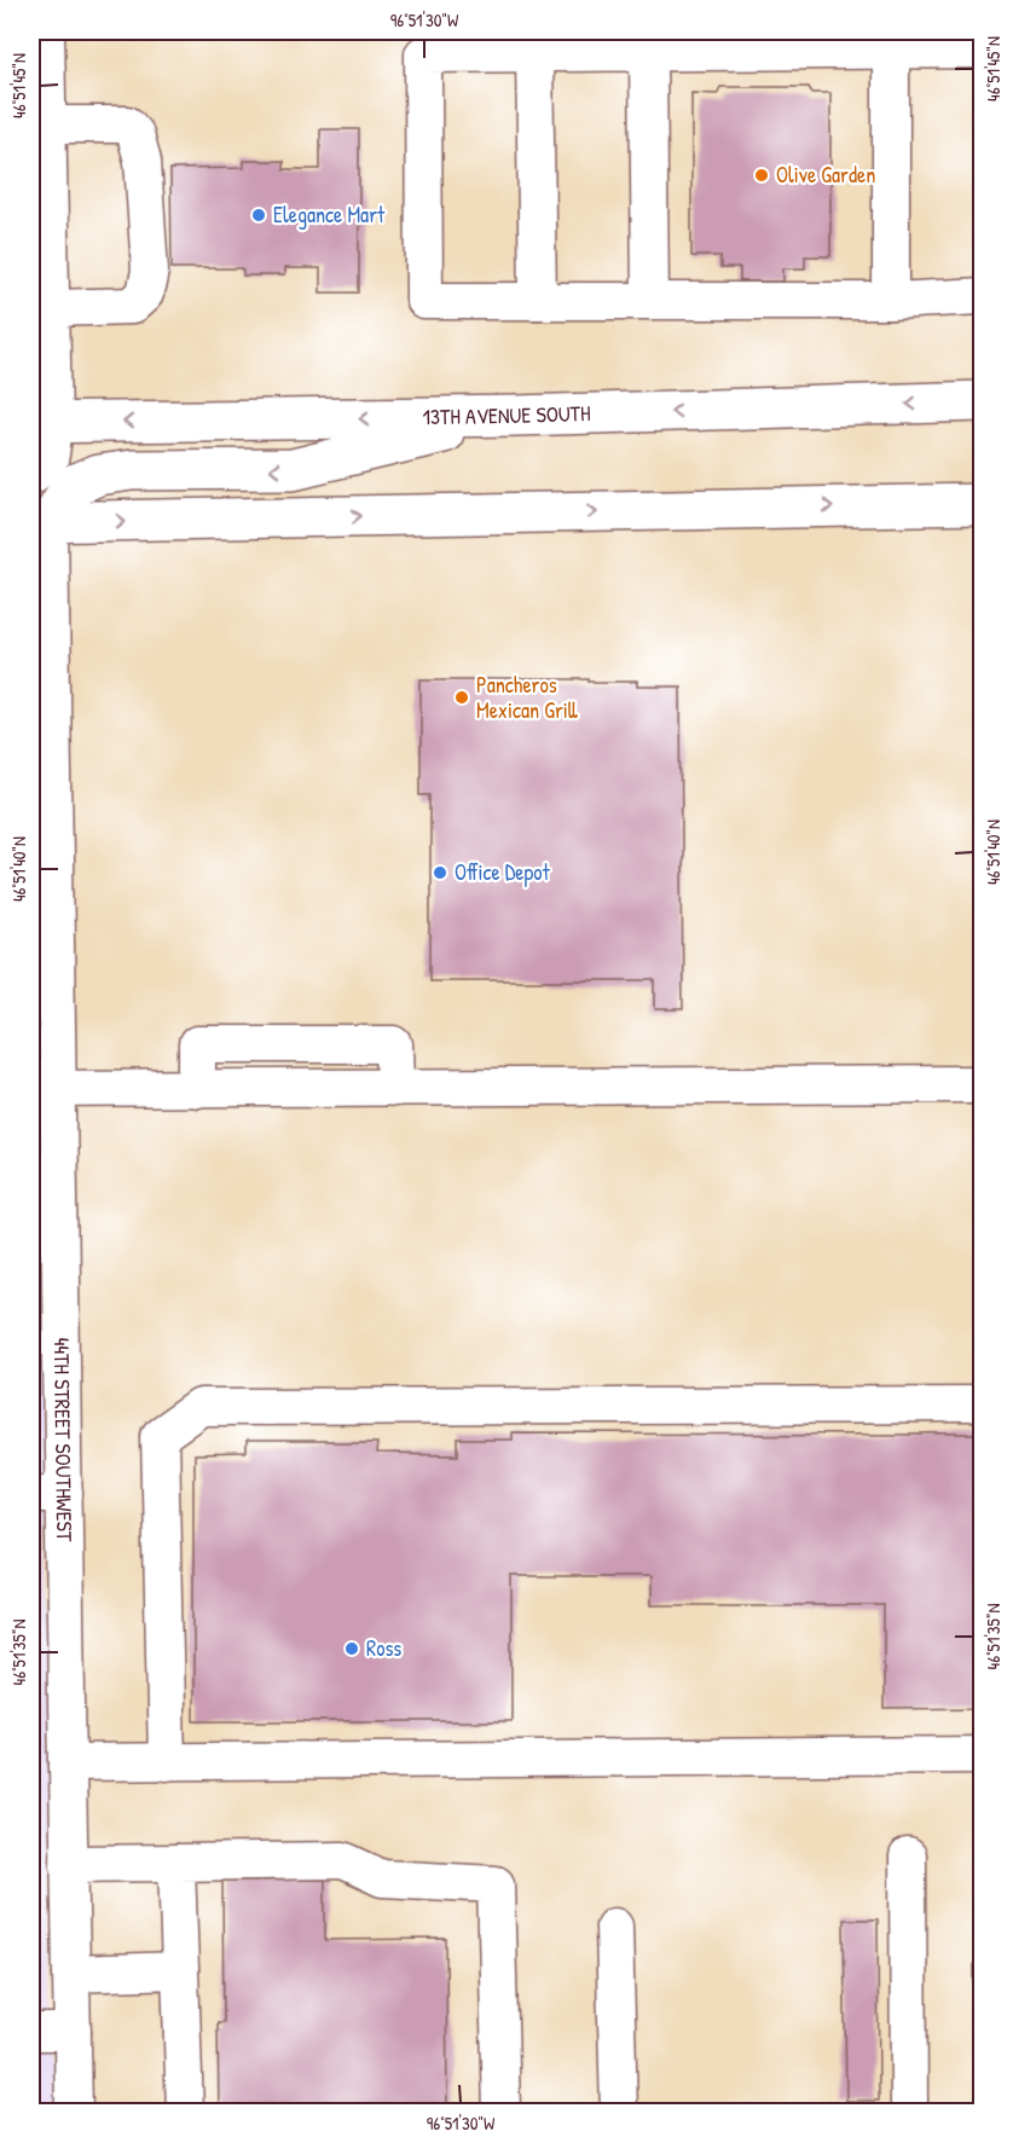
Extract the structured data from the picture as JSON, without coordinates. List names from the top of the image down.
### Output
{
  "streets": {
    "main road": ["13TH AVENUE SOUTH"],
    "street": ["44TH STREET SOUTHWEST"]
  },
  "places": [
    "Olive Garden",
    "Elegance Mart",
    "Pancheros Mexican Grill",
    "Office Depot",
    "Ross"
  ],
  "coordinates": [
    "96°51'30\"W",
    "46°51'45\"N",
    "46°51'40\"N",
    "46°51'35\"N"
  ]
}
